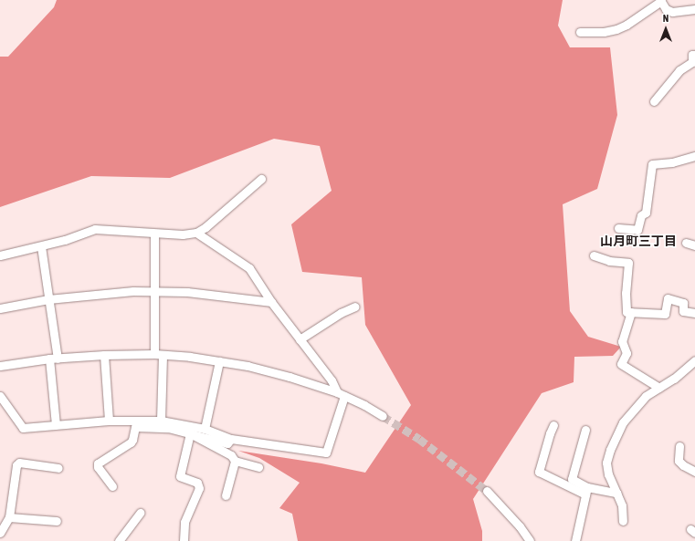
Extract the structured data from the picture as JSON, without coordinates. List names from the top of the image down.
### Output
{
  "districts": ["山月町三丁目"],
  "north": "top"
}
